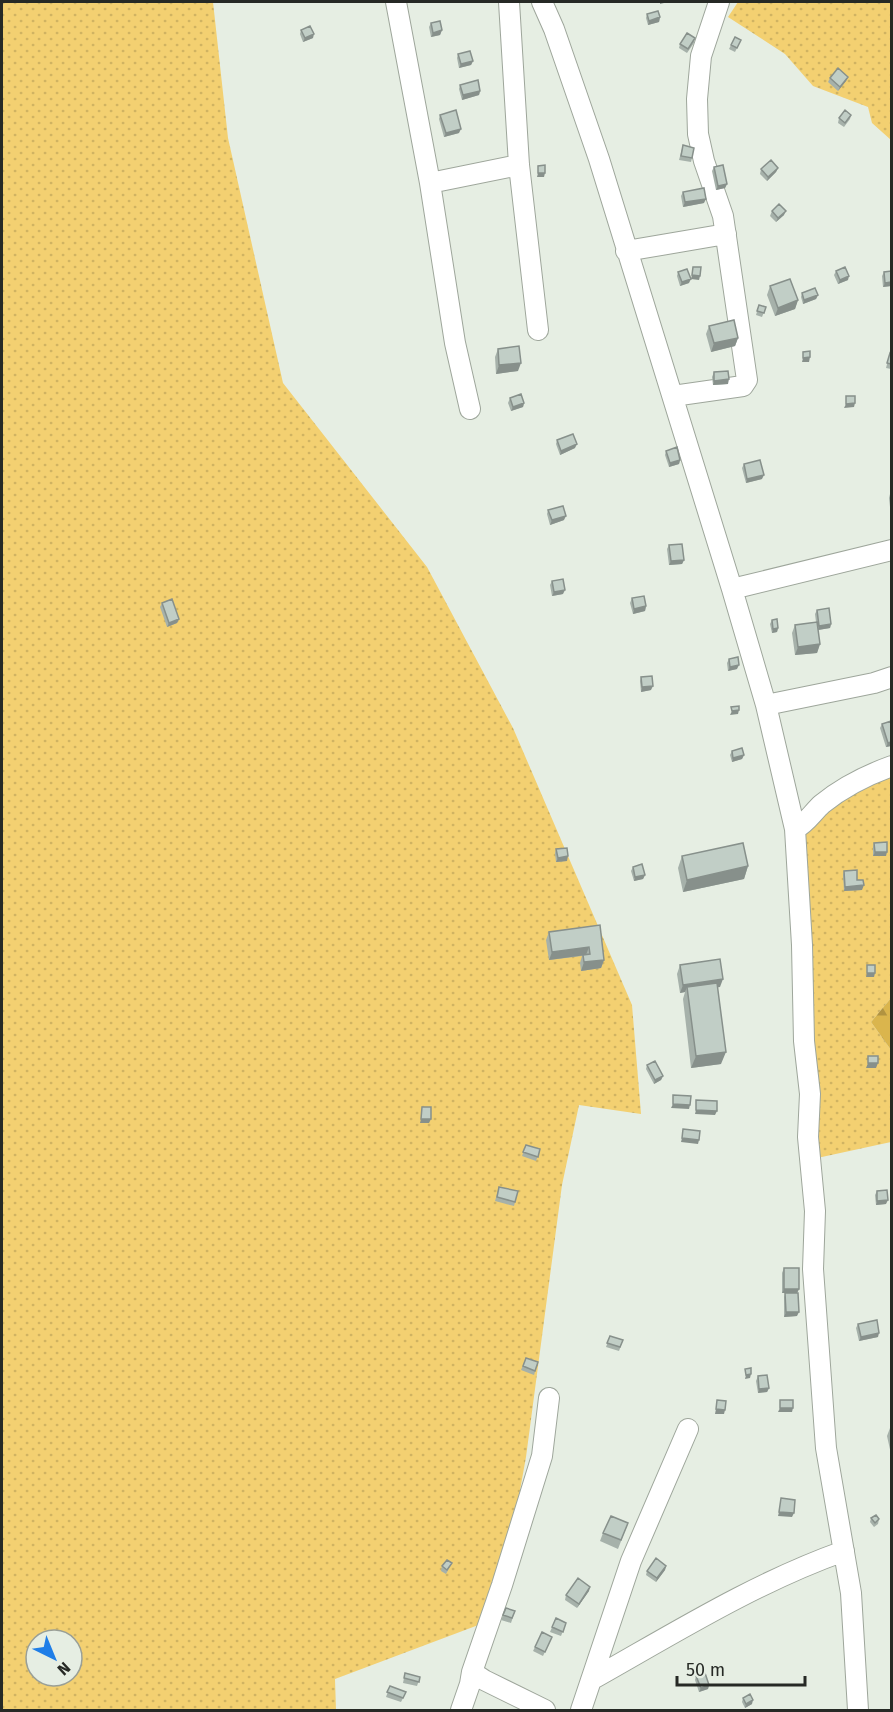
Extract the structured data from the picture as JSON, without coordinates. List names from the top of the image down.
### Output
{
  "scale_bar": "50 m",
  "north": "bottom right"
}
